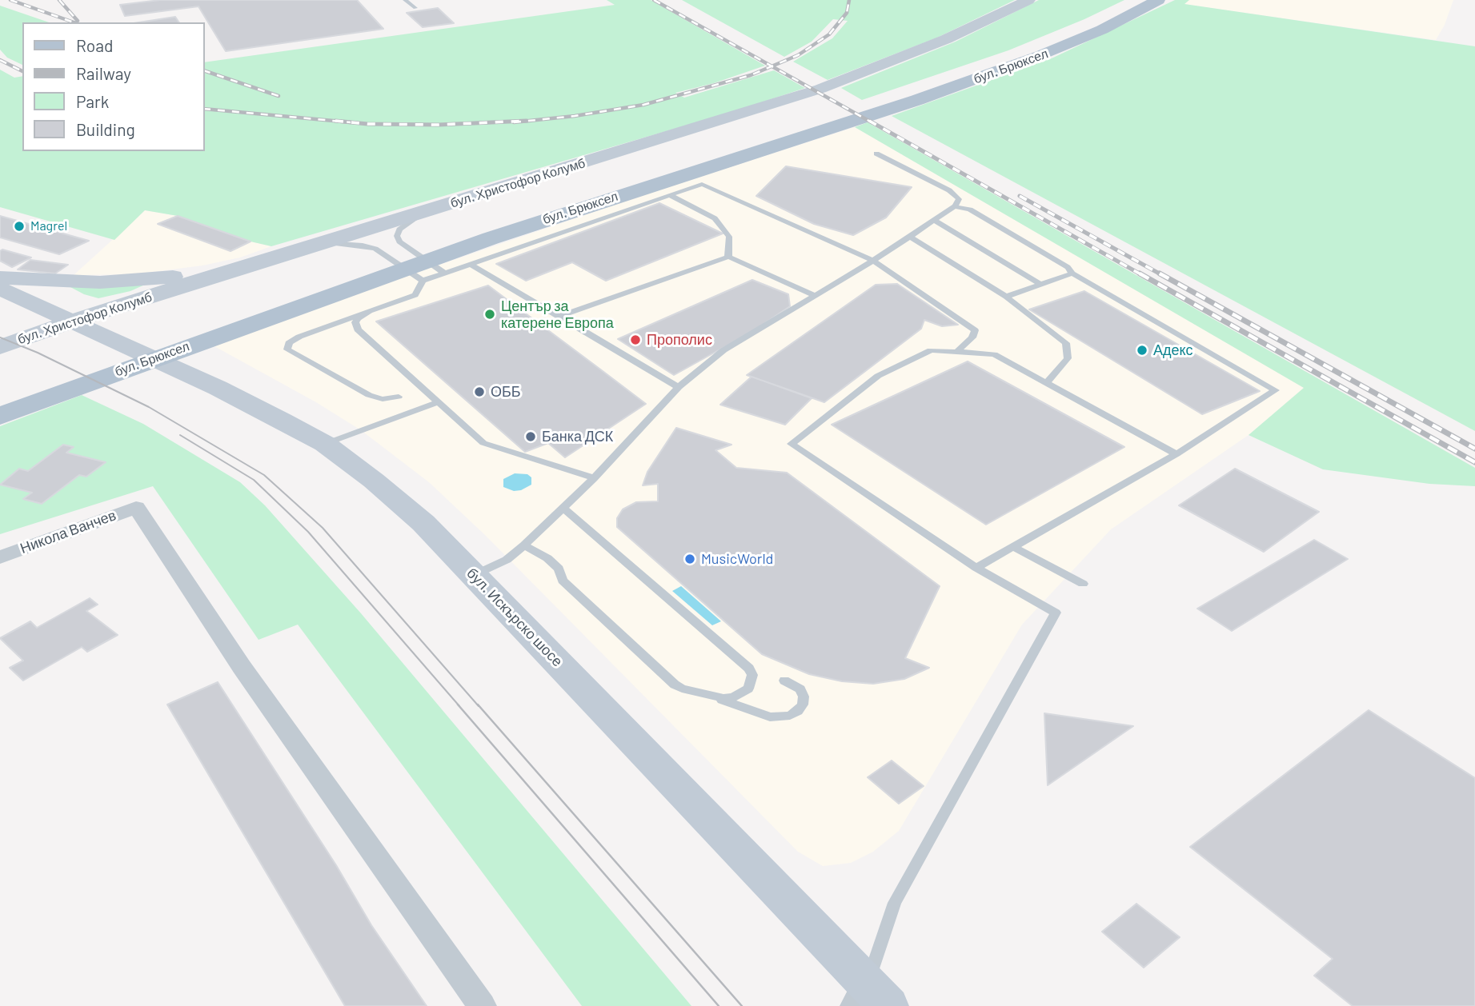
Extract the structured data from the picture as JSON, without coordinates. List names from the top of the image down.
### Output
{
  "streets": {
    "main road": ["бул. Брюксел"],
    "street": ["бул. Христофор Колумб", "Никола Ванчев", "бул. Искърско шосе"]
  },
  "crossings": [
    ["бул. Христофор Колумб", "бул. Искърско шосе"]
  ],
  "places": [
    "Magrel",
    "Център за катерене Европа",
    "Прополис",
    "Адекс",
    "ОББ",
    "Банка ДСК",
    "MusicWorld"
  ],
  "legend": [
    "Road",
    "Railway",
    "Park",
    "Building"
  ]
}
